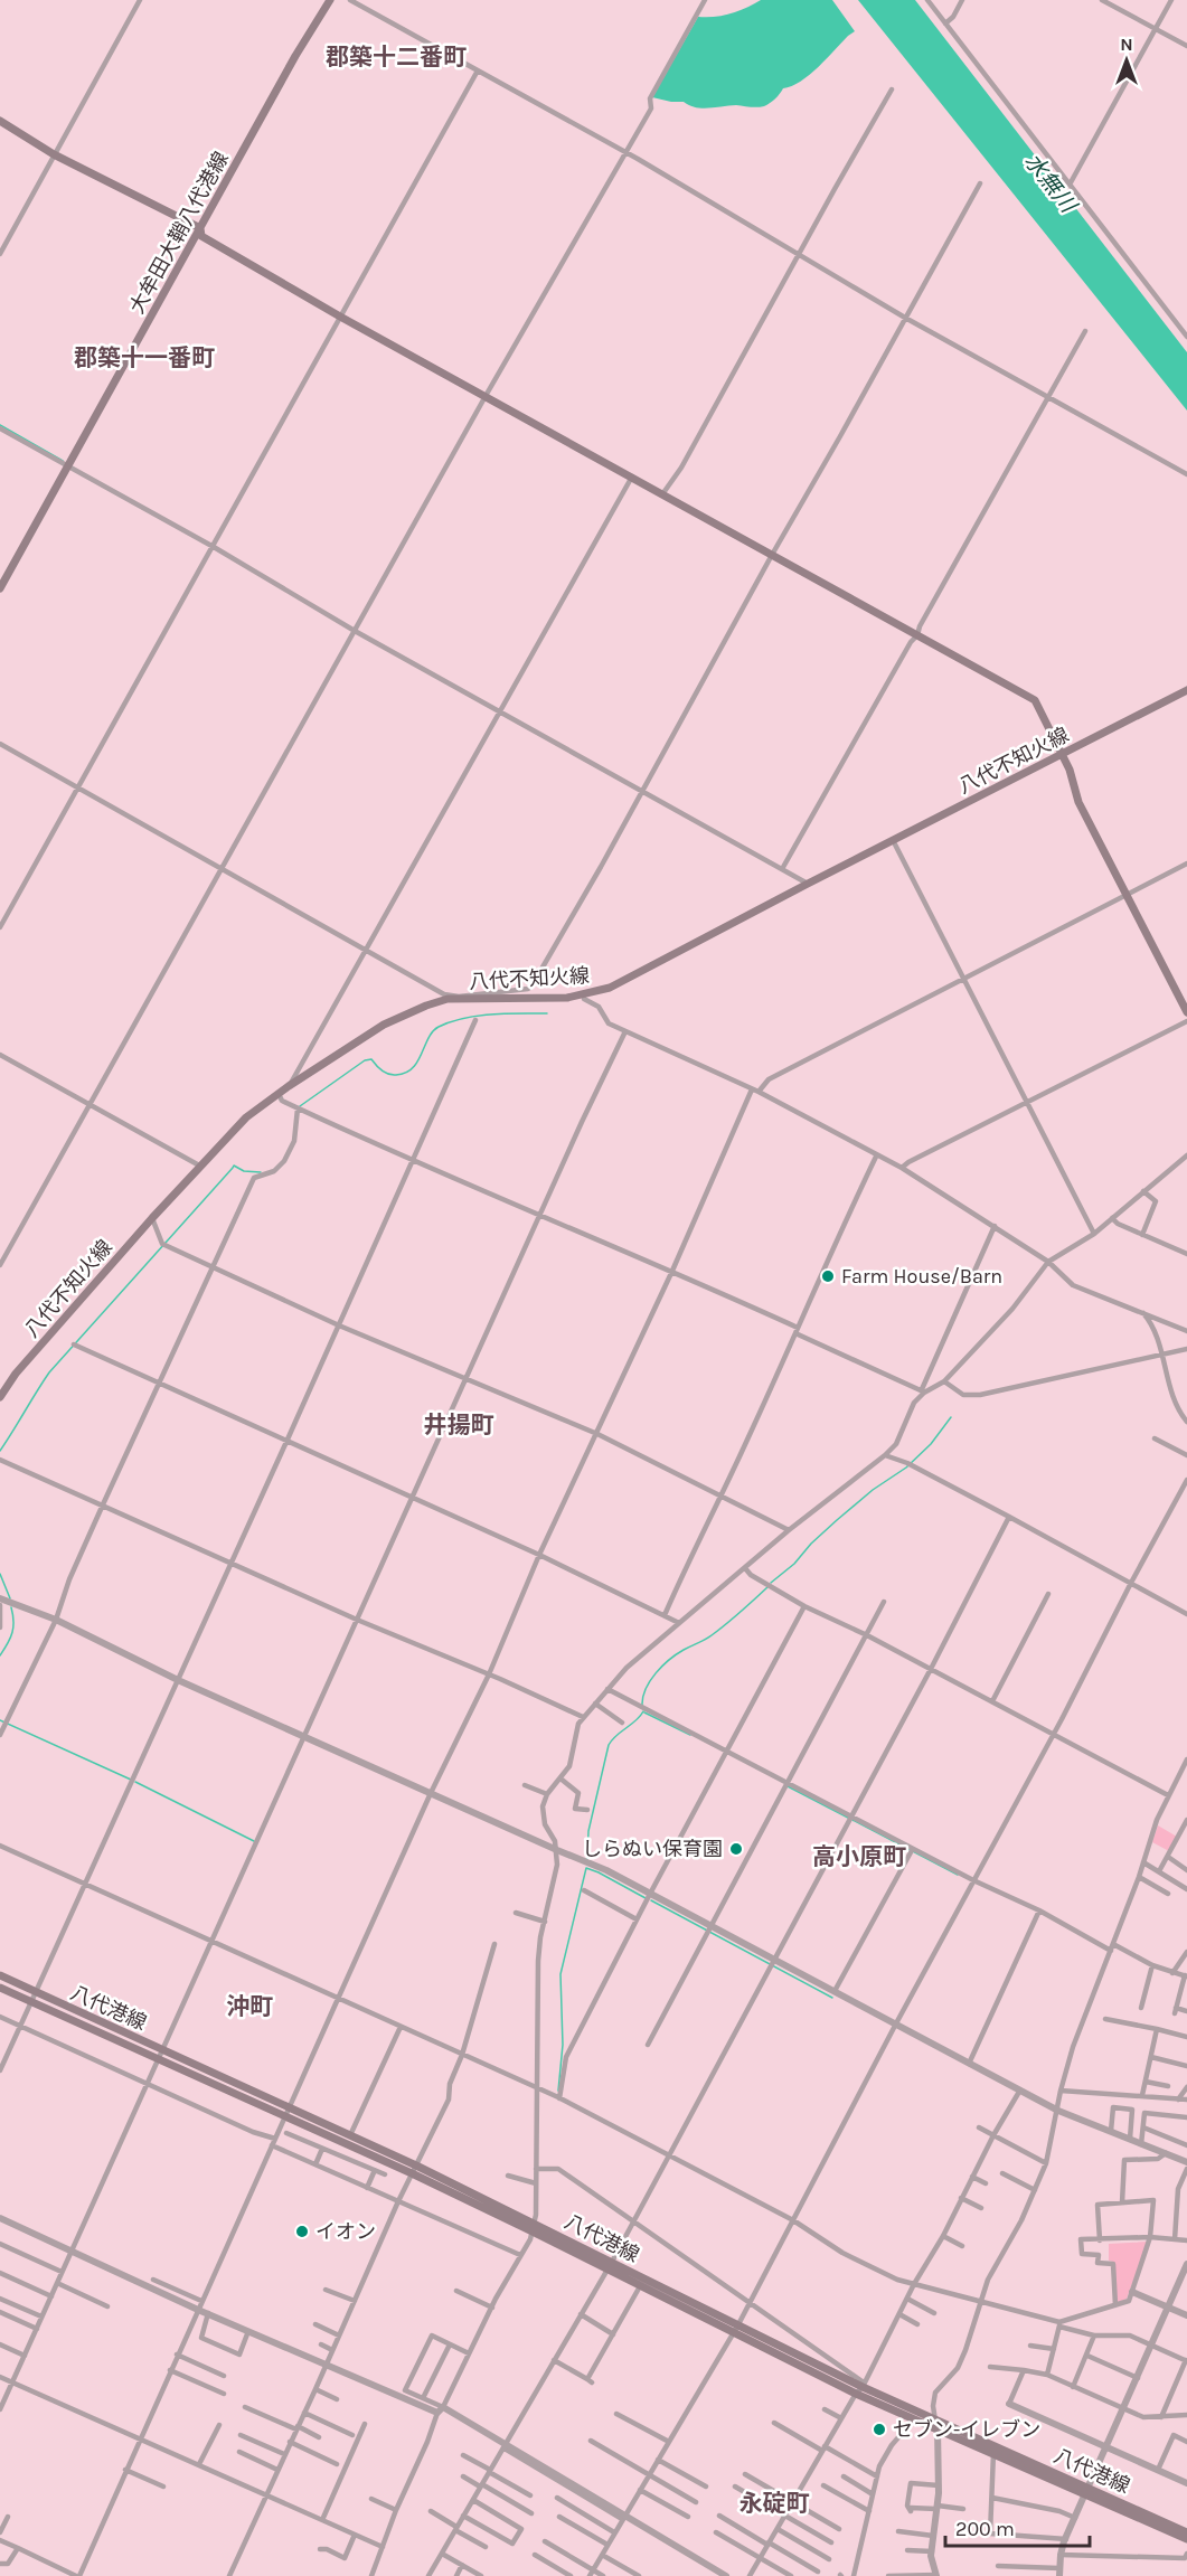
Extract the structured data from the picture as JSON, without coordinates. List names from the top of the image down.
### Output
{
  "streets": {
    "main road": ["大牟田大鞘八代港線", "八代不知火線", "八代港線"]
  },
  "districts": [
    "郡築十二番町",
    "郡築十一番町",
    "井揚町",
    "高小原町",
    "沖町",
    "永碇町"
  ],
  "water": ["水無川"],
  "places": [
    "Farm House/Barn",
    "しらぬい保育園",
    "イオン",
    "セブン-イレブン"
  ],
  "scale_bar": "200 m",
  "north": "top"
}
